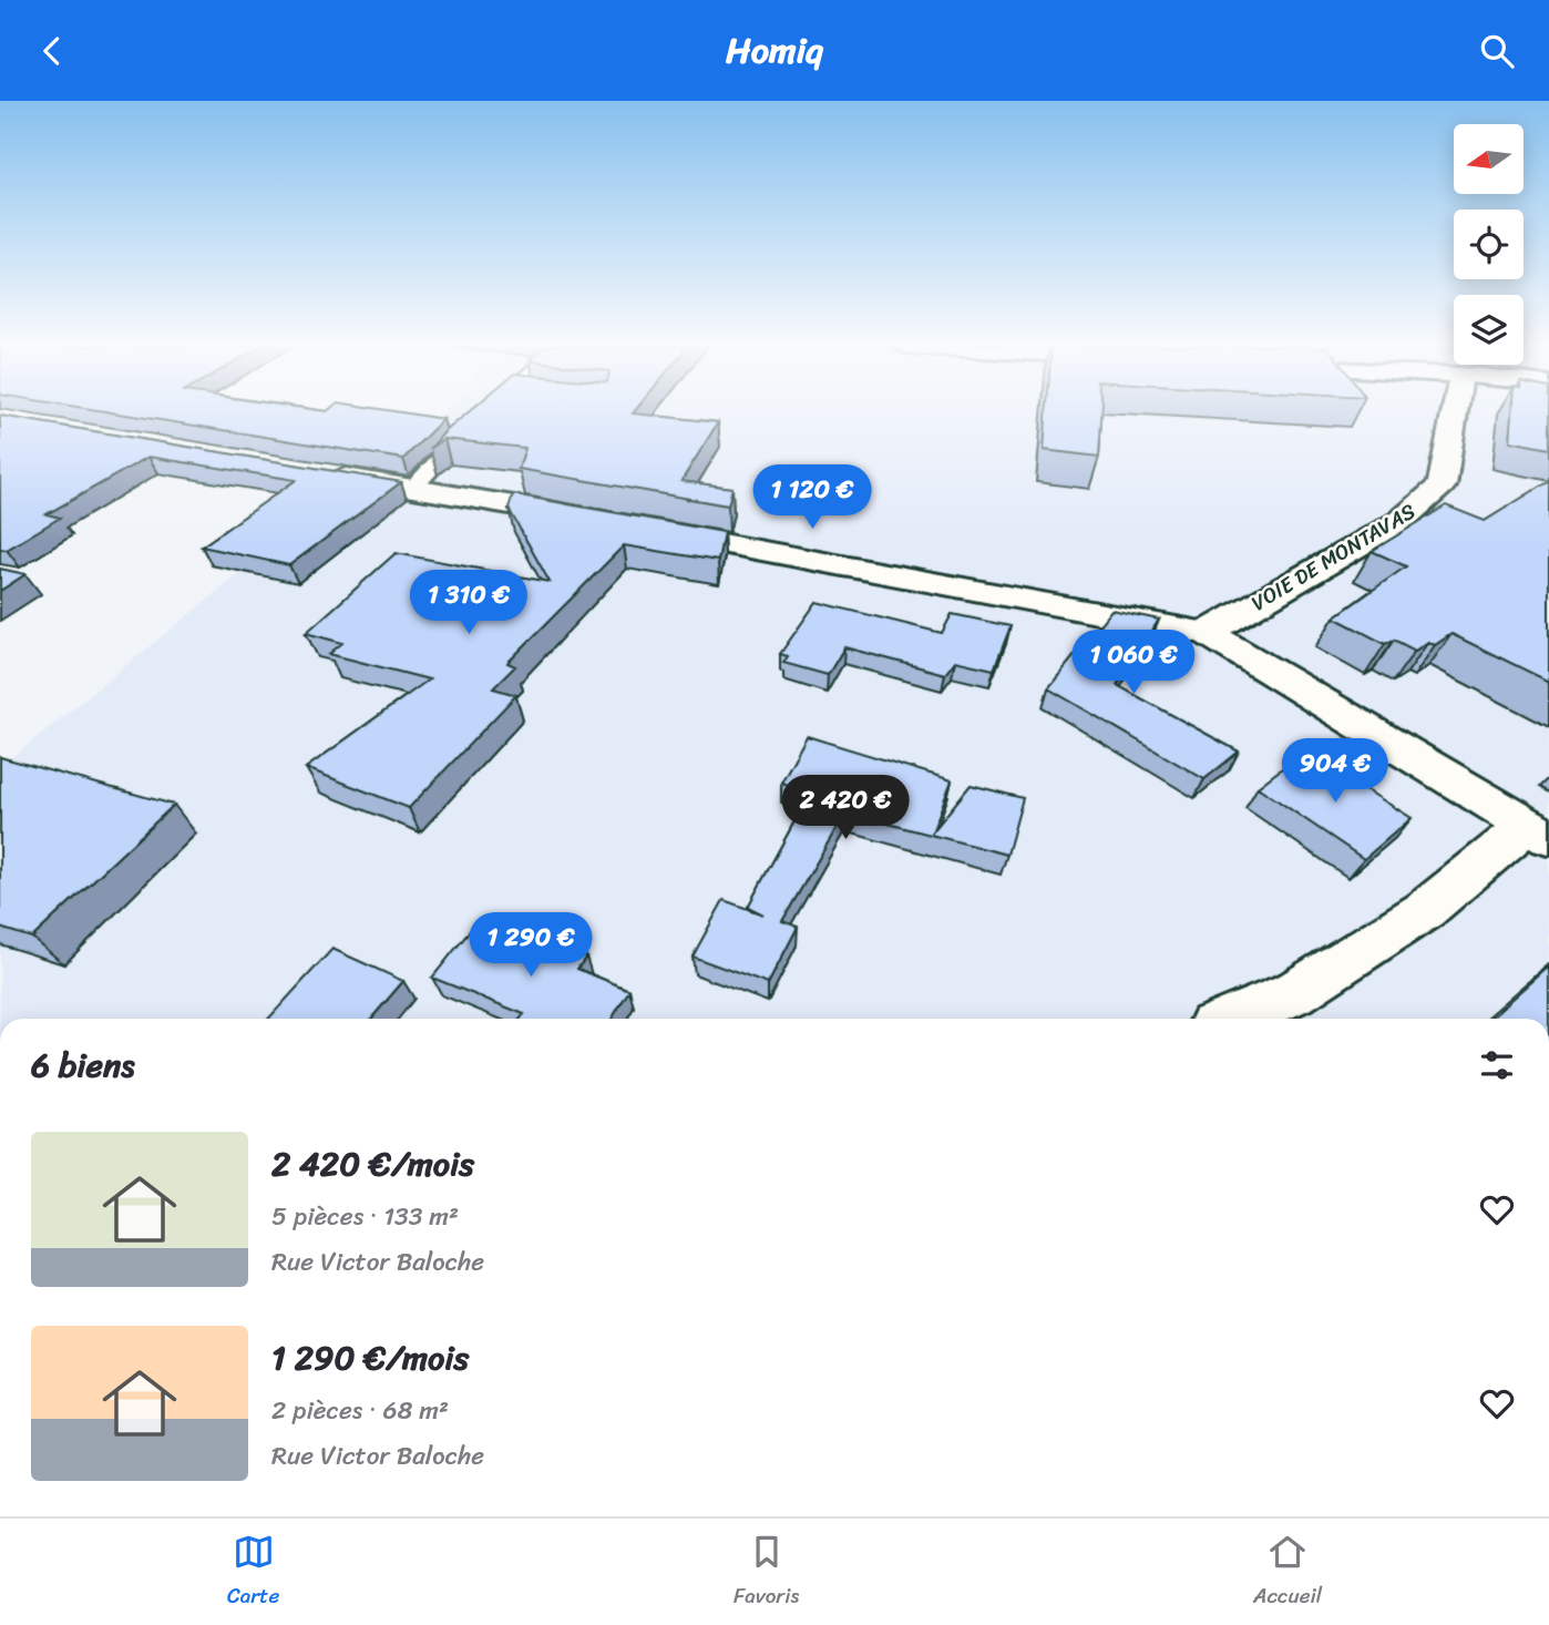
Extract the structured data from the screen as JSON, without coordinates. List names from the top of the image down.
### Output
{
  "streets": {
    "street": ["VOIE DE MONTAVAS"]
  },
  "north": "left",
  "page": {
    "header": "Homiq",
    "price": [
      "1 120 €",
      "1 310 €",
      "1 060 €",
      "904 €",
      "2 420 €",
      "1 290 €"
    ],
    "heading": "6 biens",
    "list": [
      {
        "name": "2 420 €/mois",
        "note": "5 pièces · 133 m² · Rue Victor Baloche"
      },
      {
        "name": "1 290 €/mois",
        "note": "2 pièces · 68 m² · Rue Victor Baloche"
      }
    ],
    "tabs": ["Carte", "Favoris", "Accueil"]
  }
}
